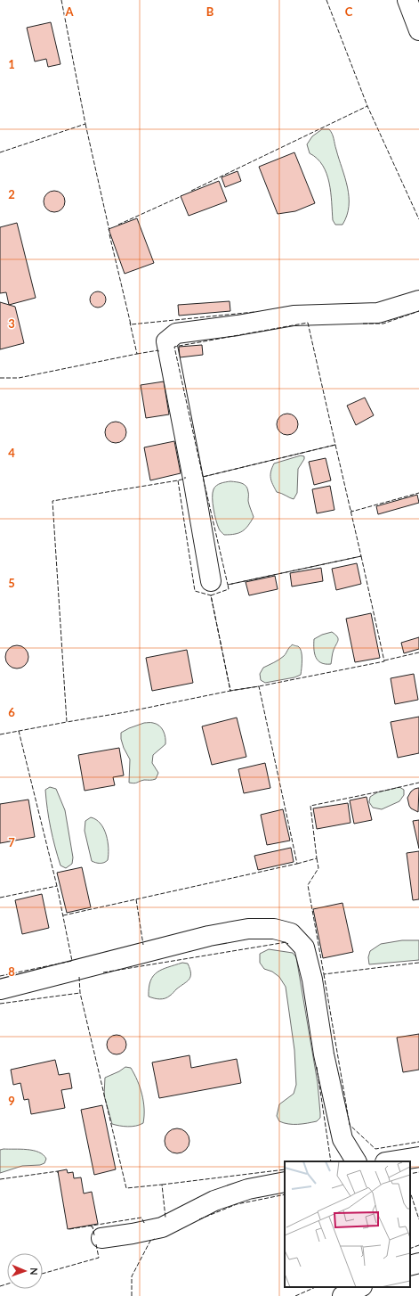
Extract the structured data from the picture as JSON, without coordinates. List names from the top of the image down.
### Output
{
  "north": "right",
  "grid": {
    "columns": ["A", "B", "C"],
    "rows": [
      "1",
      "2",
      "3",
      "4",
      "5",
      "6",
      "7",
      "8",
      "9"
    ]
  }
}
